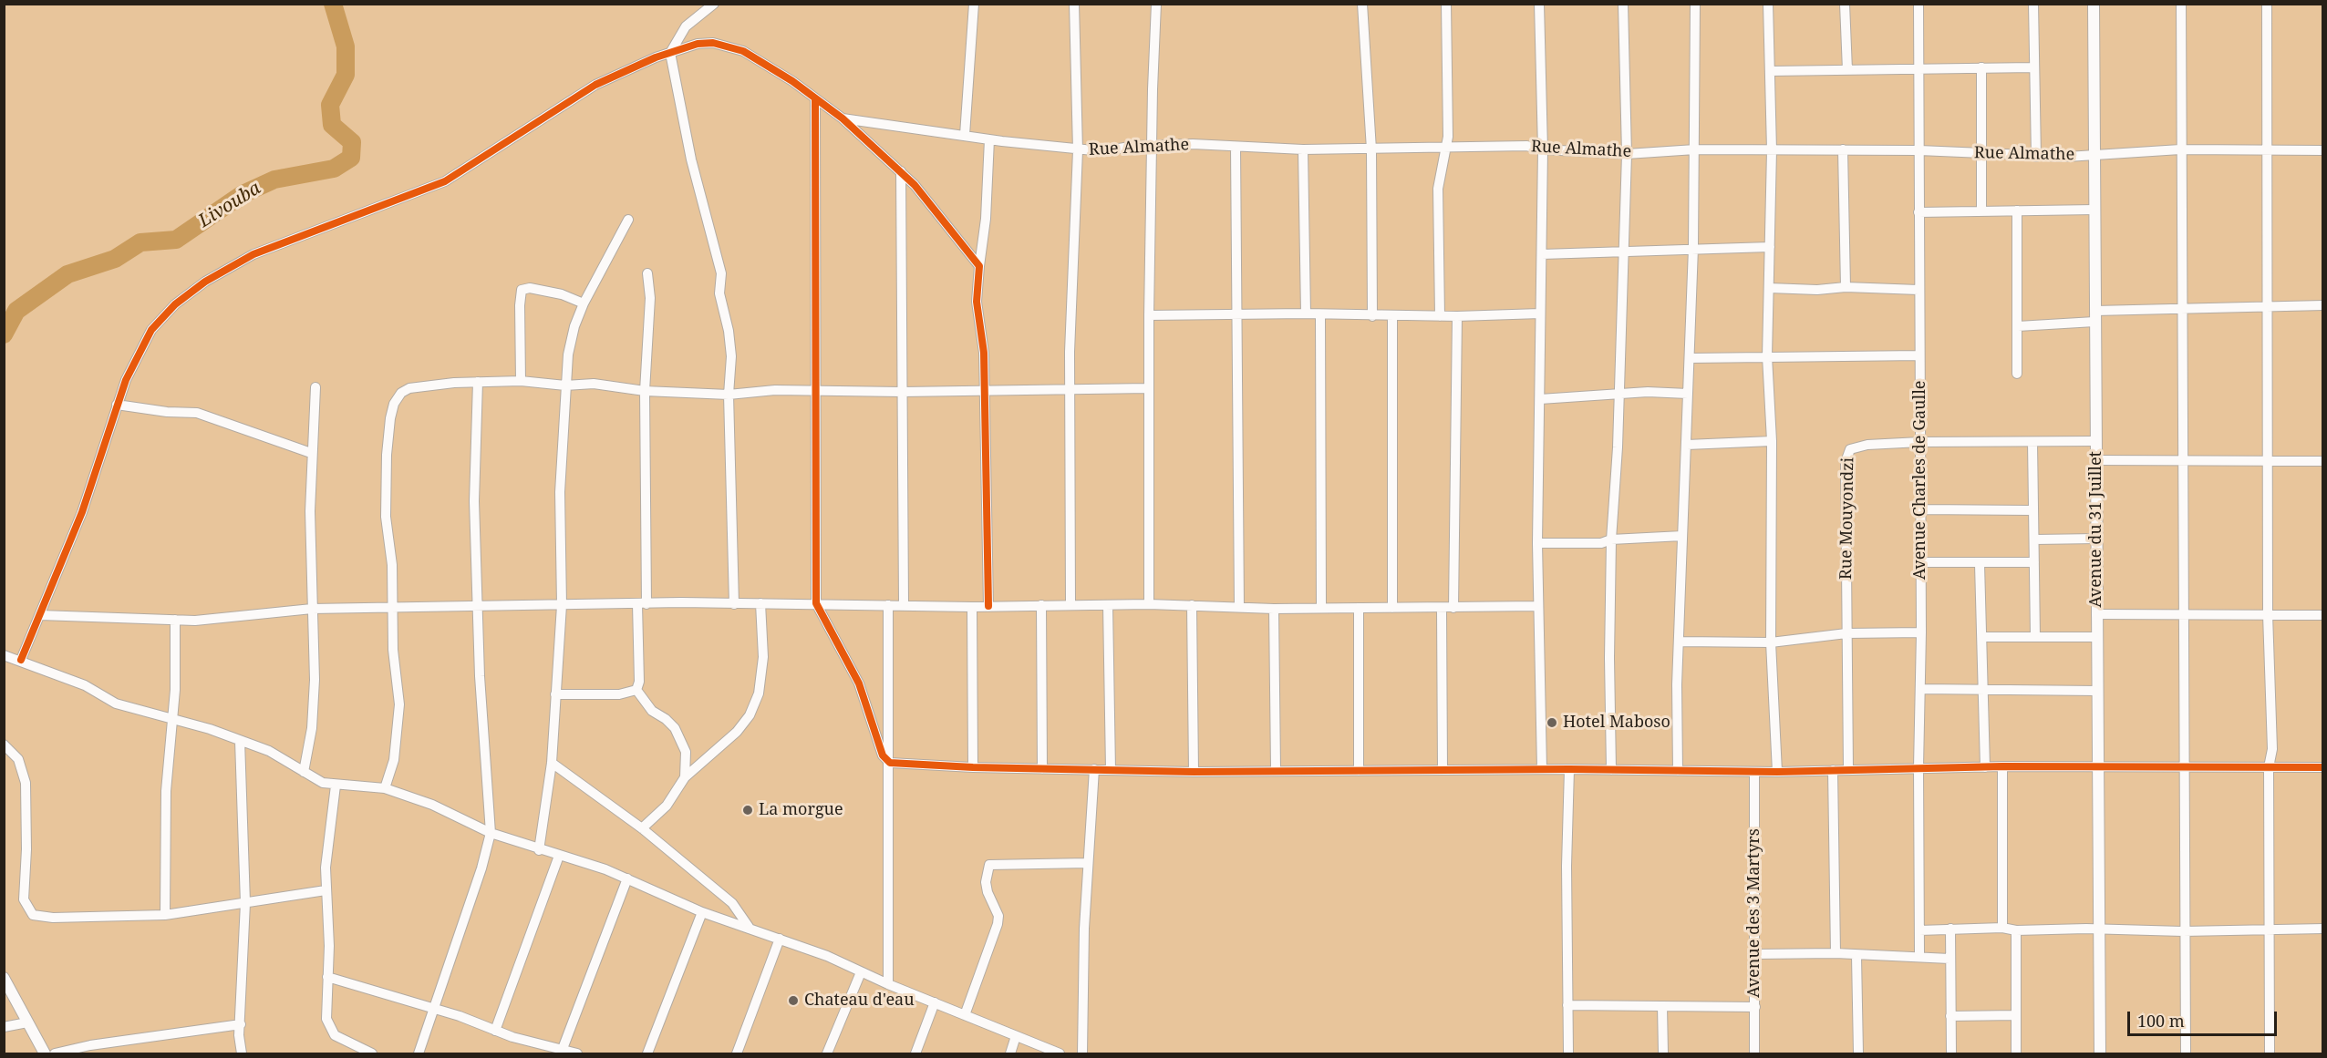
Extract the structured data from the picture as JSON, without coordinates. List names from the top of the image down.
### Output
{
  "streets": {
    "street": [
      "Rue Almathe",
      "Avenue Charles de Gaulle",
      "Rue Mouyondzi",
      "Avenue du 31 Juillet",
      "Avenue des 3 Martyrs"
    ]
  },
  "crossings": [
    ["Rue Almathe", "Avenue Charles de Gaulle"],
    ["Rue Almathe", "Avenue du 31 Juillet"],
    ["Avenue Charles de Gaulle", "Rue Mouyondzi"],
    ["Rue Mouyondzi", "Avenue du 31 Juillet"]
  ],
  "water": ["Livouba"],
  "places": ["Hotel Maboso", "La morgue", "Chateau d'eau"],
  "scale_bar": "100 m"
}
